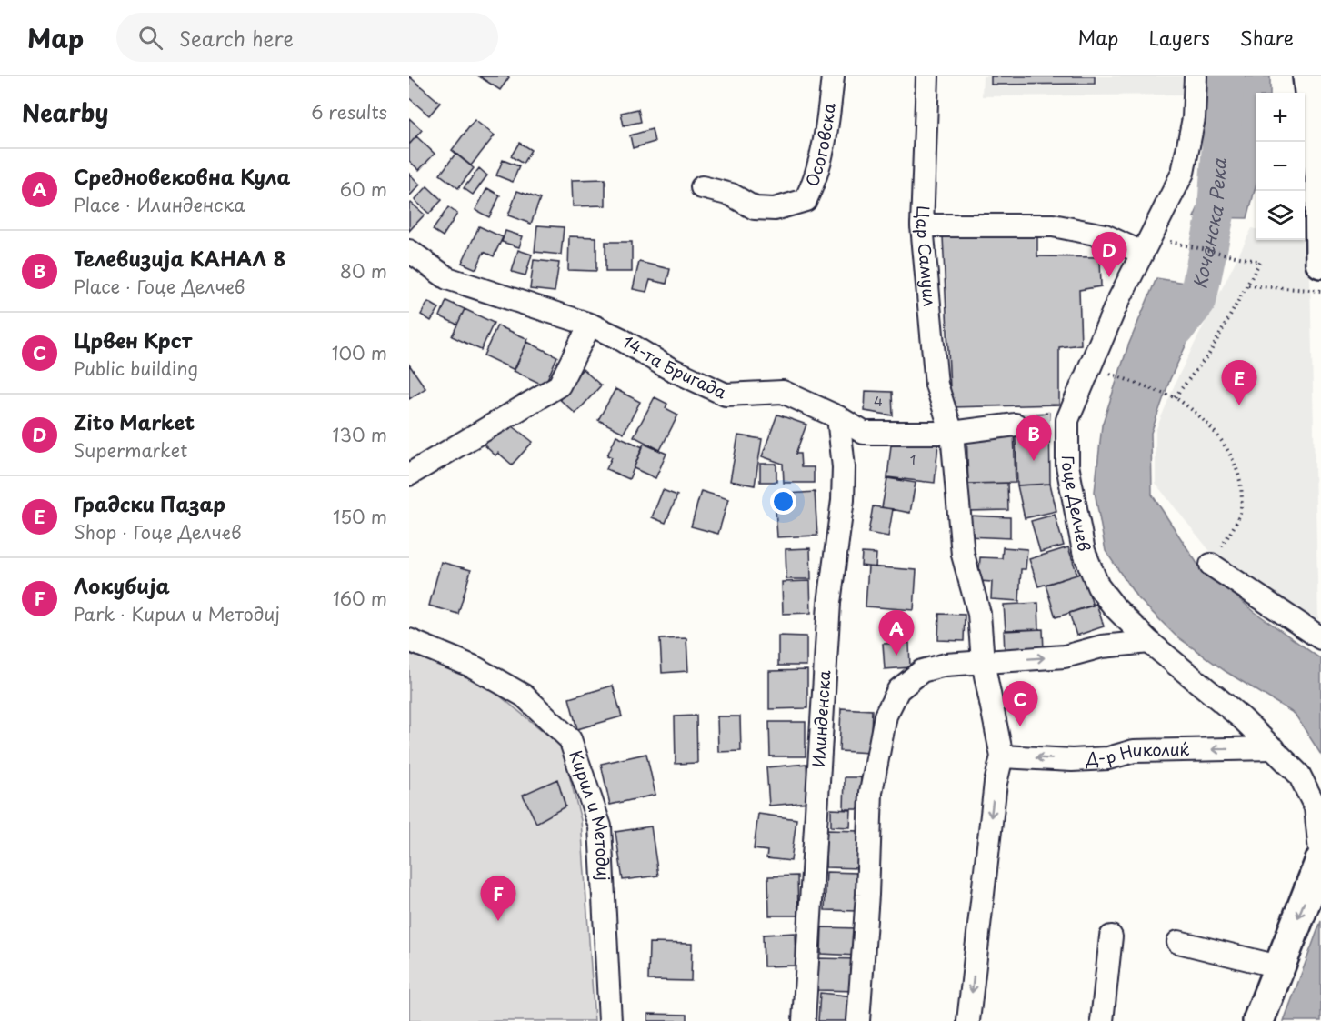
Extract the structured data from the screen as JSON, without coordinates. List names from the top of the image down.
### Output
{
  "streets": {
    "street": [
      "Осоговска",
      "Цар Самуил",
      "14-та Бригада",
      "Гоце Делчев",
      "Илинденска",
      "Д-р Николиќ",
      "Кирил и Методиј"
    ]
  },
  "crossings": [
    ["Цар Самуил", "14-та Бригада"],
    ["14-та Бригада", "Илинденска"],
    ["Гоце Делчев", "Д-р Николиќ"]
  ],
  "water": ["Кочанска Река"],
  "house_numbers": ["4", "1"],
  "page": {
    "header": "Map",
    "search": "Search here",
    "nav": ["Map", "Layers", "Share"],
    "heading": ["Nearby", "6 results"],
    "map_buttons": ["+", "−"],
    "list": [
      {
        "mark": "A",
        "name": "Средновековна Кула",
        "note": "Place · Илинденска",
        "value": "60 m"
      },
      {
        "mark": "B",
        "name": "Телевизија КАНАЛ 8",
        "note": "Place · Гоце Делчев",
        "value": "80 m"
      },
      {
        "mark": "C",
        "name": "Црвен Крст",
        "note": "Public building",
        "value": "100 m"
      },
      {
        "mark": "D",
        "name": "Zito Market",
        "note": "Supermarket",
        "value": "130 m"
      },
      {
        "mark": "E",
        "name": "Градски Пазар",
        "note": "Shop · Гоце Делчев",
        "value": "150 m"
      },
      {
        "mark": "F",
        "name": "Локубија",
        "note": "Park · Кирил и Методиј",
        "value": "160 m"
      }
    ],
    "pins": [
      "D",
      "E",
      "B",
      "A",
      "C",
      "F"
    ]
  }
}
